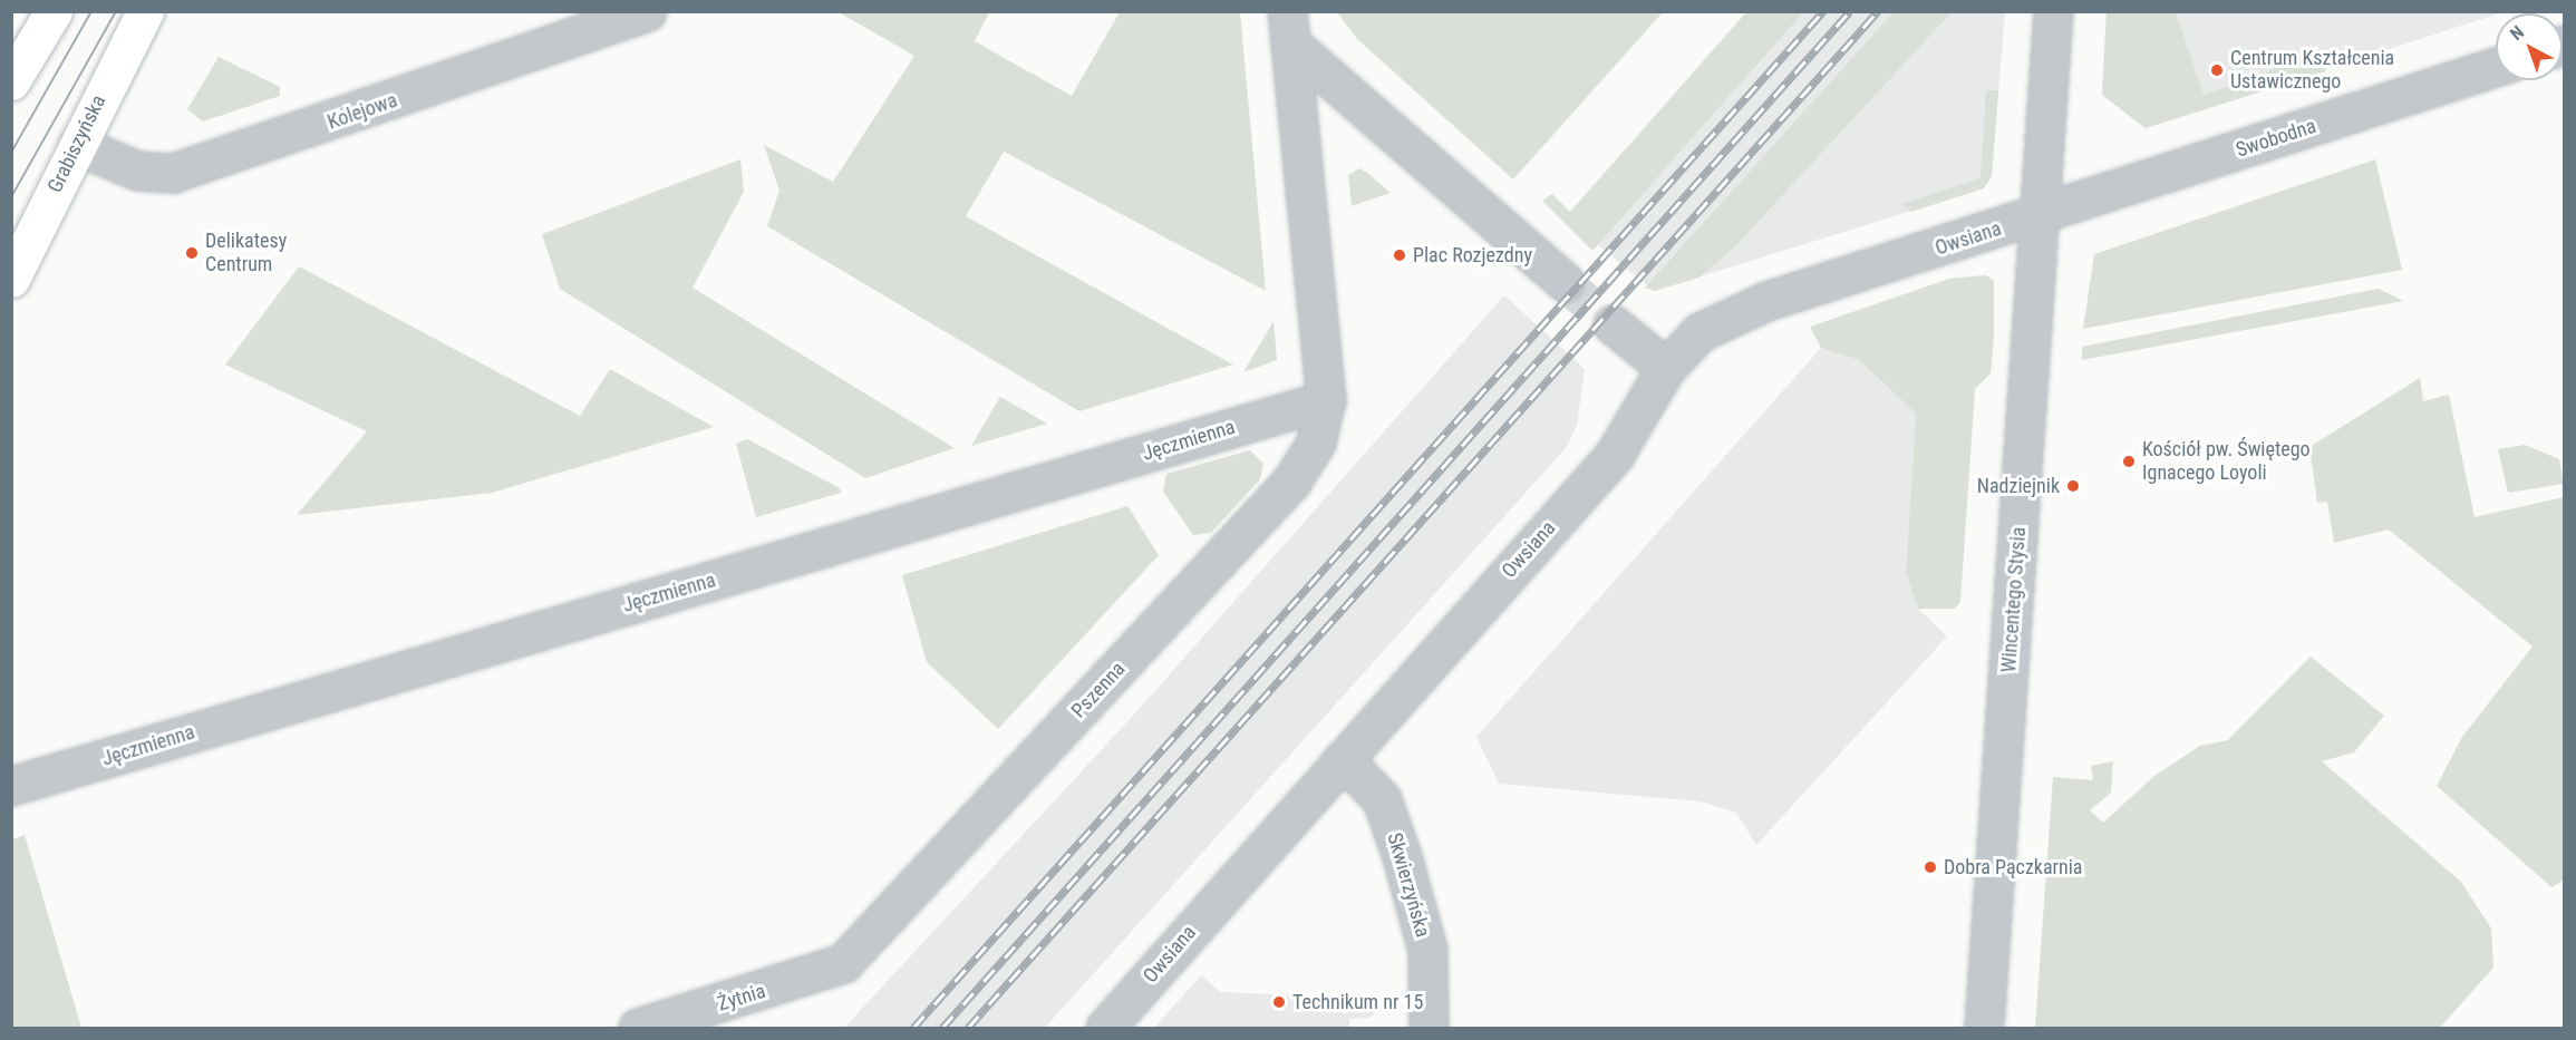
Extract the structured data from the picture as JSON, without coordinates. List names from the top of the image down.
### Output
{
  "streets": {
    "main road": ["Grabiszyńska"],
    "street": [
      "Kolejowa",
      "Swobodna",
      "Owsiana",
      "Jęczmienna",
      "Wincentego Stysia",
      "Pszenna",
      "Skwierzyńska",
      "Żytnia"
    ]
  },
  "crossings": [
    ["Kolejowa", "Grabiszyńska"],
    ["Swobodna", "Owsiana"],
    ["Swobodna", "Wincentego Stysia"],
    ["Owsiana", "Wincentego Stysia"],
    ["Owsiana", "Skwierzyńska"],
    ["Jęczmienna", "Pszenna"],
    ["Pszenna", "Żytnia"]
  ],
  "places": [
    "Centrum Kształcenia Ustawicznego",
    "Delikatesy Centrum",
    "Plac Rozjezdny",
    "Kościół pw. Świętego Ignacego Loyoli",
    "Nadziejnik",
    "Dobra Pączkarnia",
    "Technikum nr 15"
  ],
  "north": "top left"
}
